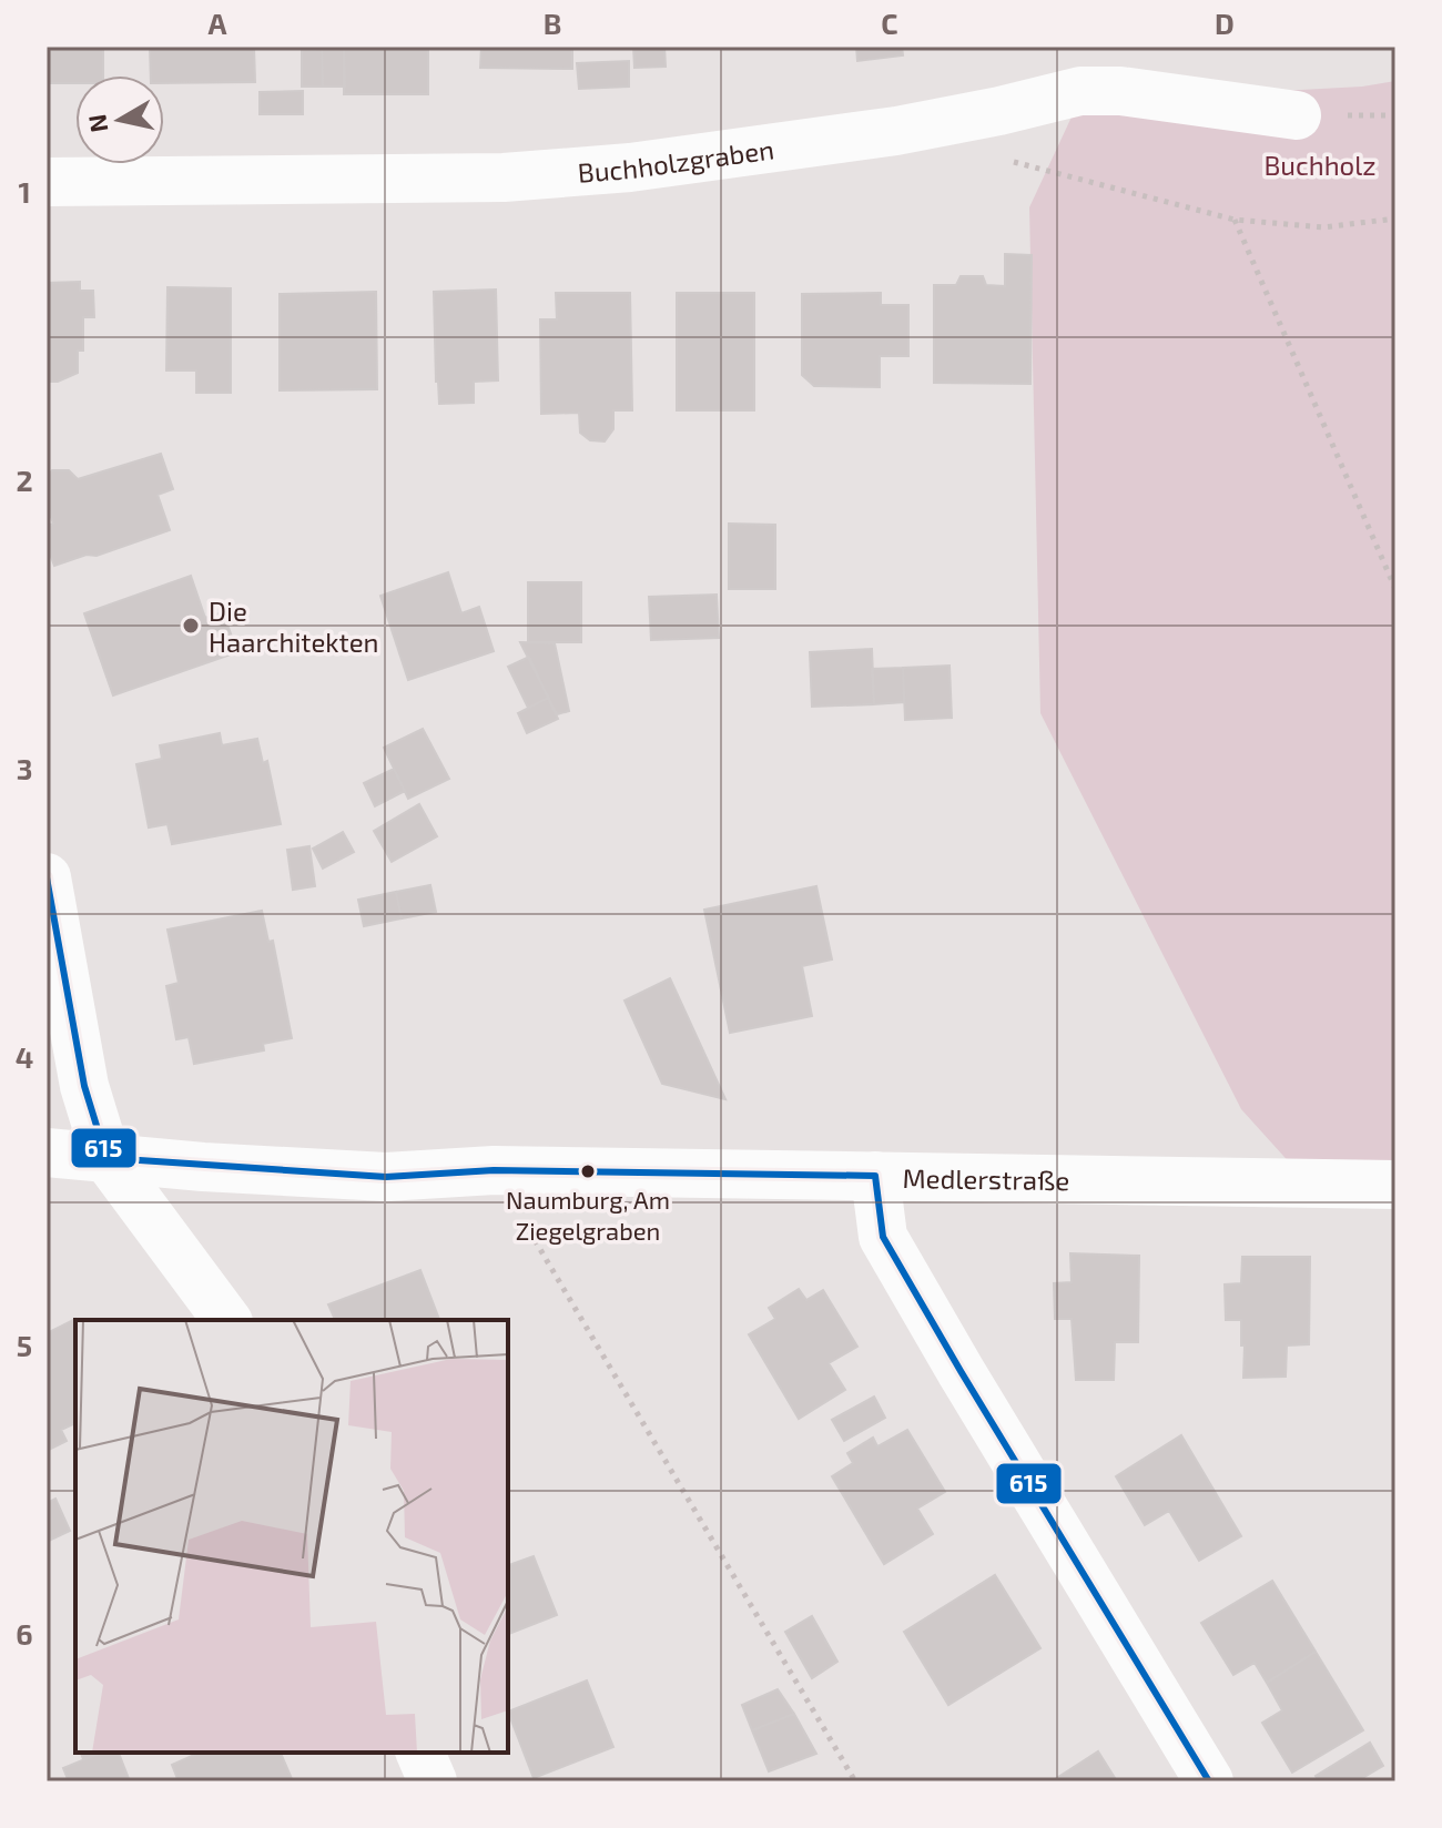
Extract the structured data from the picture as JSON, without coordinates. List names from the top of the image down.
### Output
{
  "streets": {
    "street": ["Buchholzgraben", "Medlerstraße"]
  },
  "parks": ["Buchholz"],
  "places": ["Die Haarchitekten", "Naumburg, Am Ziegelgraben"],
  "lines": ["transit line 615"],
  "north": "left",
  "grid": {
    "columns": [
      "A",
      "B",
      "C",
      "D"
    ],
    "rows": [
      "1",
      "2",
      "3",
      "4",
      "5",
      "6"
    ]
  }
}
